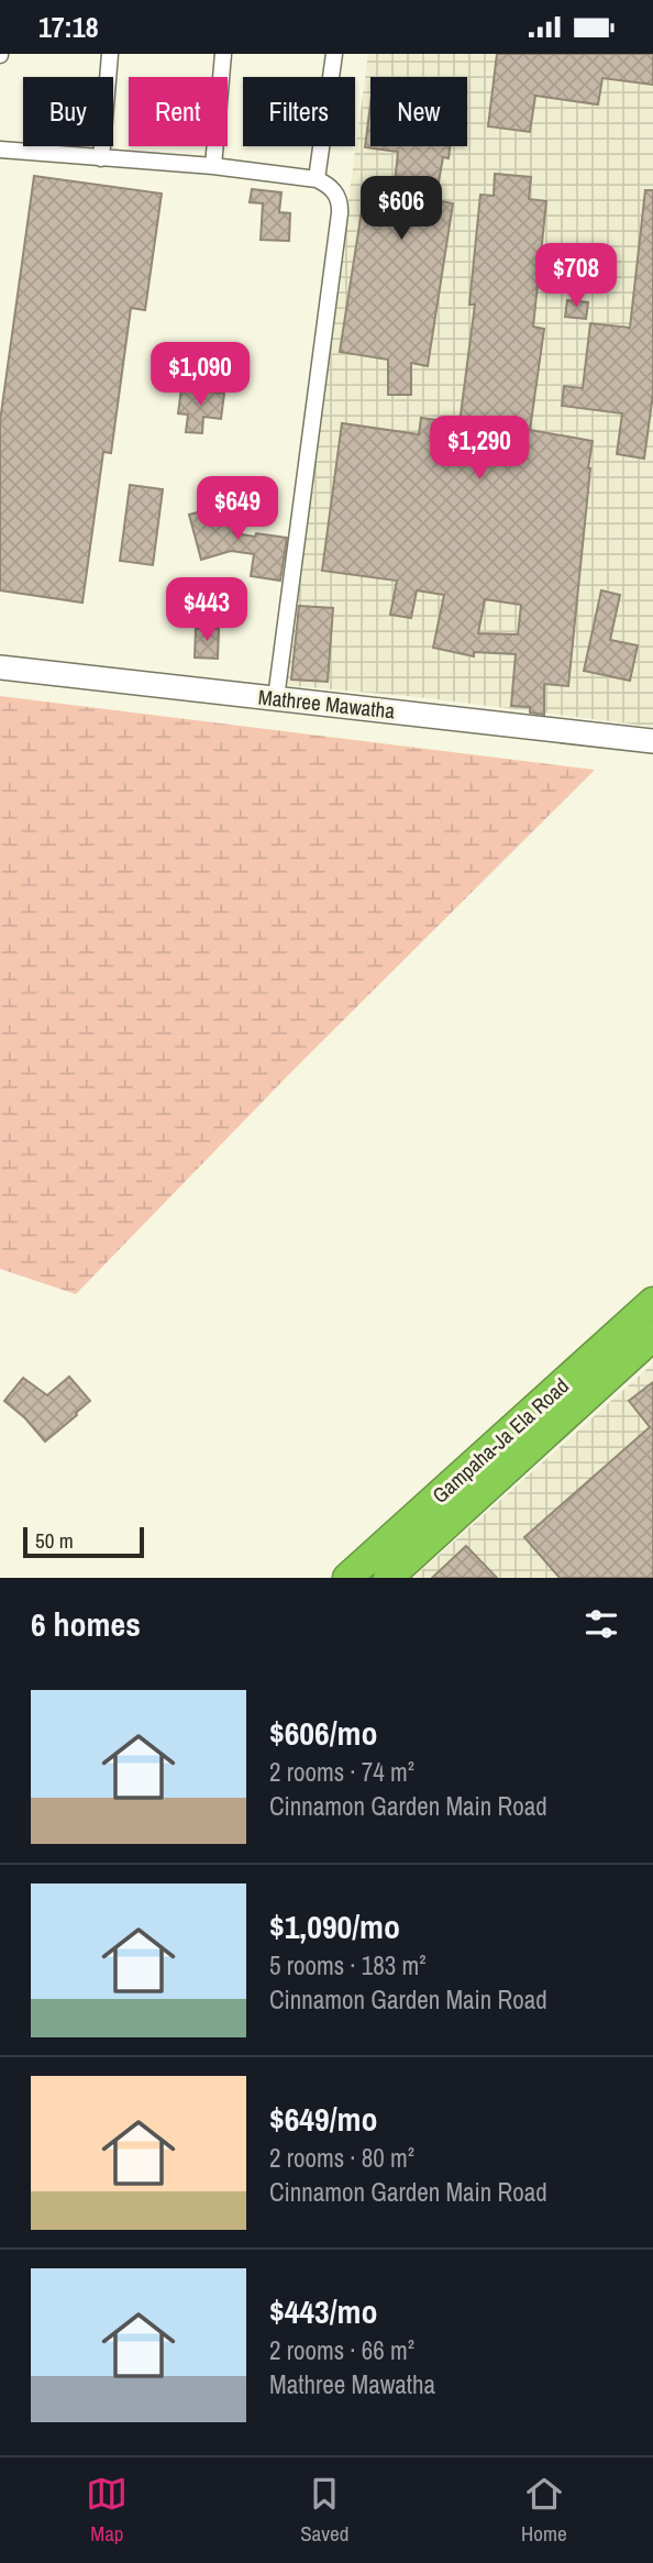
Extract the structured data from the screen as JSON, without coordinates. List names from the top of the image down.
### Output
{
  "streets": {
    "highway": ["Gampaha-Ja Ela Road"],
    "street": ["Mathree Mawatha"]
  },
  "scale_bar": "50 m",
  "page": {
    "status": "17:18",
    "chip": [
      "Buy",
      "Rent",
      "Filters",
      "New"
    ],
    "price": [
      "$606",
      "$708",
      "$1,090",
      "$1,290",
      "$649",
      "$443"
    ],
    "scale": "50 m",
    "heading": "6 homes",
    "list": [
      {
        "name": "$606/mo",
        "note": "2 rooms · 74 m² · Cinnamon Garden Main Road"
      },
      {
        "name": "$1,090/mo",
        "note": "5 rooms · 183 m² · Cinnamon Garden Main Road"
      },
      {
        "name": "$649/mo",
        "note": "2 rooms · 80 m² · Cinnamon Garden Main Road"
      },
      {
        "name": "$443/mo",
        "note": "2 rooms · 66 m² · Mathree Mawatha"
      }
    ],
    "tabs": ["Map", "Saved", "Home"]
  }
}
